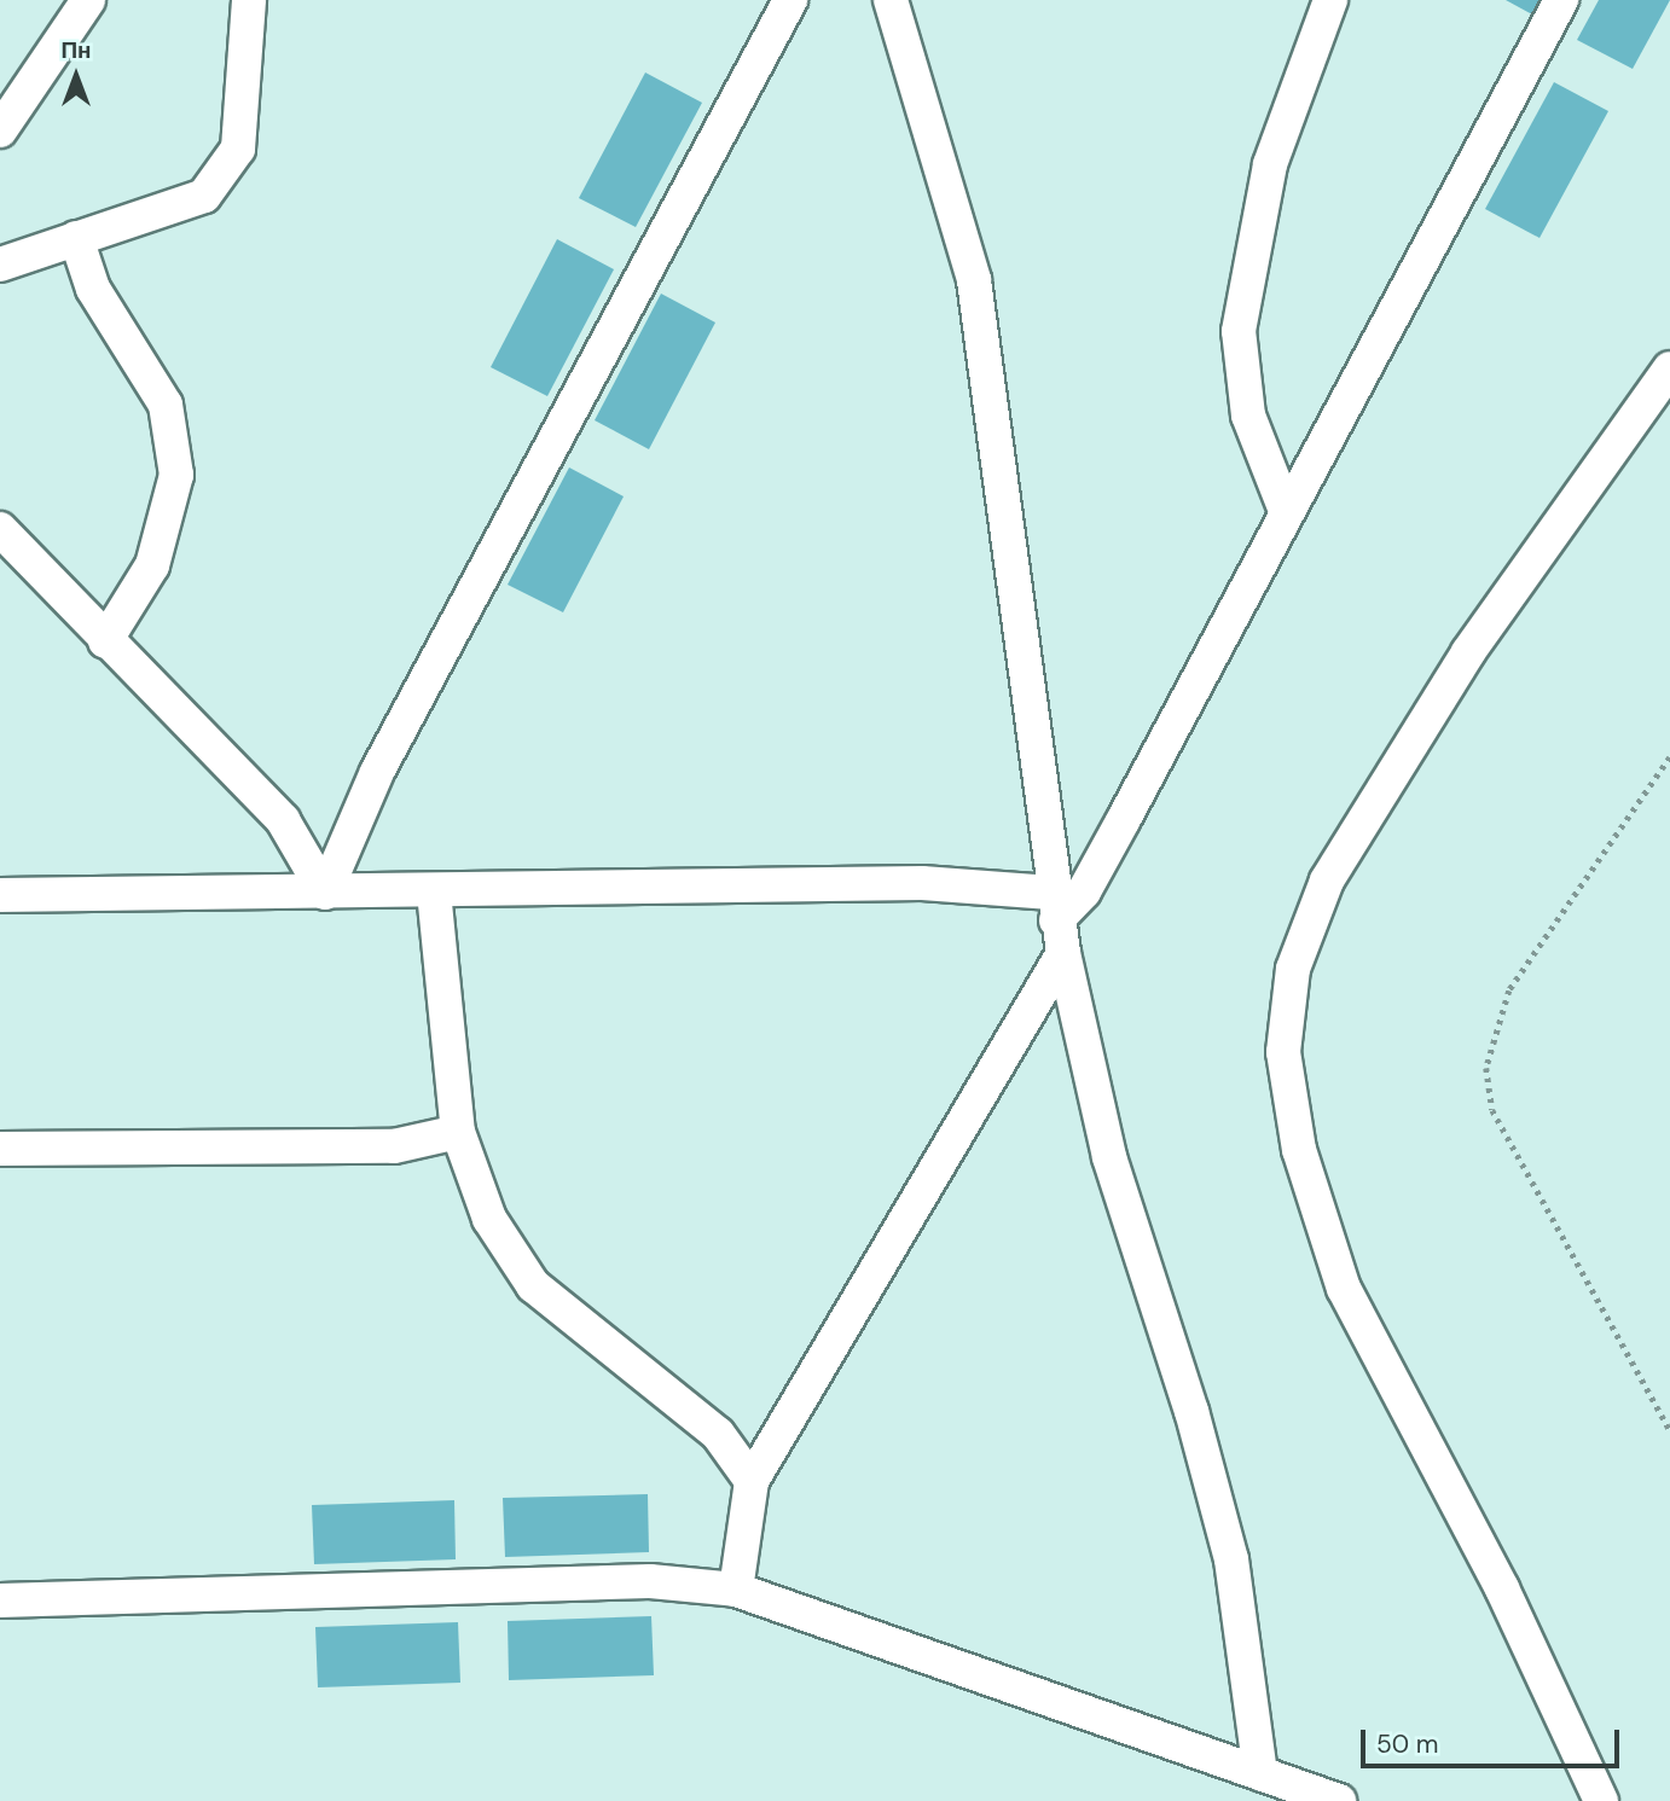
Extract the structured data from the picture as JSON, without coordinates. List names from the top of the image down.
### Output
{
  "scale_bar": "50 m",
  "north": "top"
}
